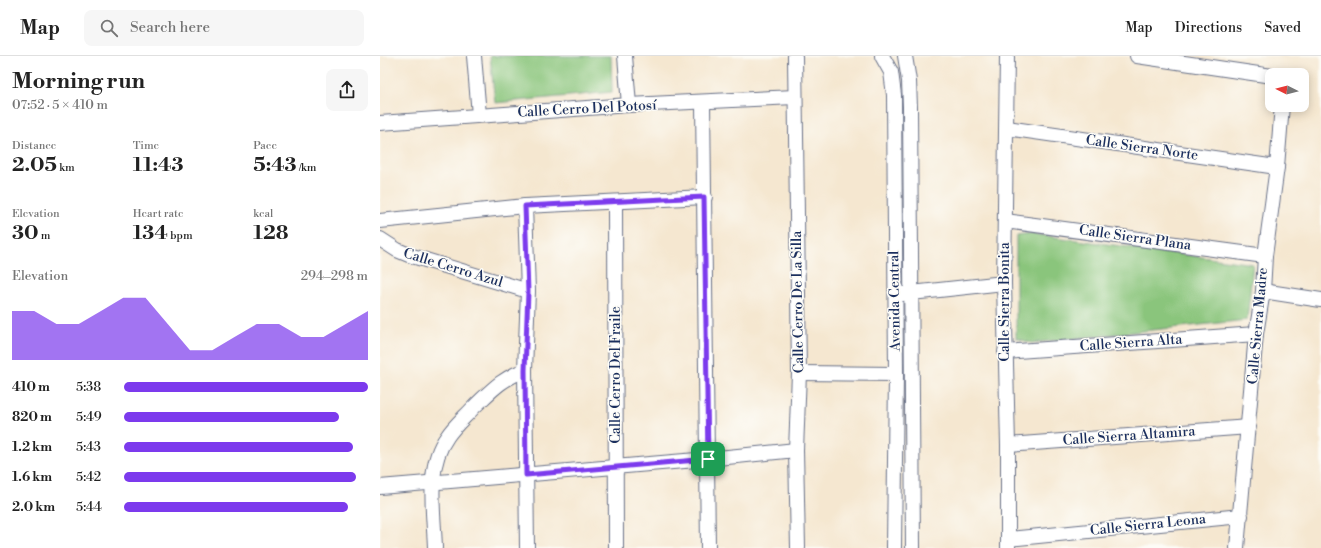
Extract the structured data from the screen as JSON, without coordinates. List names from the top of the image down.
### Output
{
  "streets": {
    "street": [
      "Calle Cerro Del Potosí",
      "Calle Sierra Norte",
      "Calle Sierra Plana",
      "Calle Cerro Azul",
      "Avenida Central",
      "Calle Cerro De La Silla",
      "Calle Sierra Bonita",
      "Calle Sierra Madre",
      "Calle Sierra Alta",
      "Calle Cerro Del Fraile",
      "Calle Sierra Altamira",
      "Calle Sierra Leona"
    ]
  },
  "crossings": [
    ["Calle Cerro Del Potosí", "Calle Cerro De La Silla"],
    ["Calle Sierra Norte", "Calle Sierra Bonita"],
    ["Calle Sierra Norte", "Calle Sierra Madre"],
    ["Calle Sierra Plana", "Calle Sierra Bonita"],
    ["Calle Sierra Plana", "Calle Sierra Madre"],
    ["Calle Sierra Bonita", "Calle Sierra Alta"],
    ["Calle Sierra Bonita", "Calle Sierra Altamira"],
    ["Calle Sierra Bonita", "Calle Sierra Leona"],
    ["Calle Sierra Madre", "Calle Sierra Alta"],
    ["Calle Sierra Madre", "Calle Sierra Altamira"],
    ["Calle Sierra Madre", "Calle Sierra Leona"]
  ],
  "north": "left",
  "page": {
    "header": "Map",
    "search": "Search here",
    "nav": ["Map", "Directions", "Saved"],
    "heading": ["Morning run", "07:52 · 5 × 410 m"],
    "stats": [
      ["Distance", "2.05 km"],
      ["Time", "11:43"],
      ["Pace", "5:43 /km"],
      ["Elevation", "30 m"],
      ["Heart rate", "134 bpm"],
      ["kcal", "128"]
    ],
    "chart": ["Elevation", "294–298 m"],
    "list": [
      {
        "name": "410 m",
        "note": "5:38"
      },
      {
        "name": "820 m",
        "note": "5:49"
      },
      {
        "name": "1.2 km",
        "note": "5:43"
      },
      {
        "name": "1.6 km",
        "note": "5:42"
      },
      {
        "name": "2.0 km",
        "note": "5:44"
      }
    ]
  }
}
